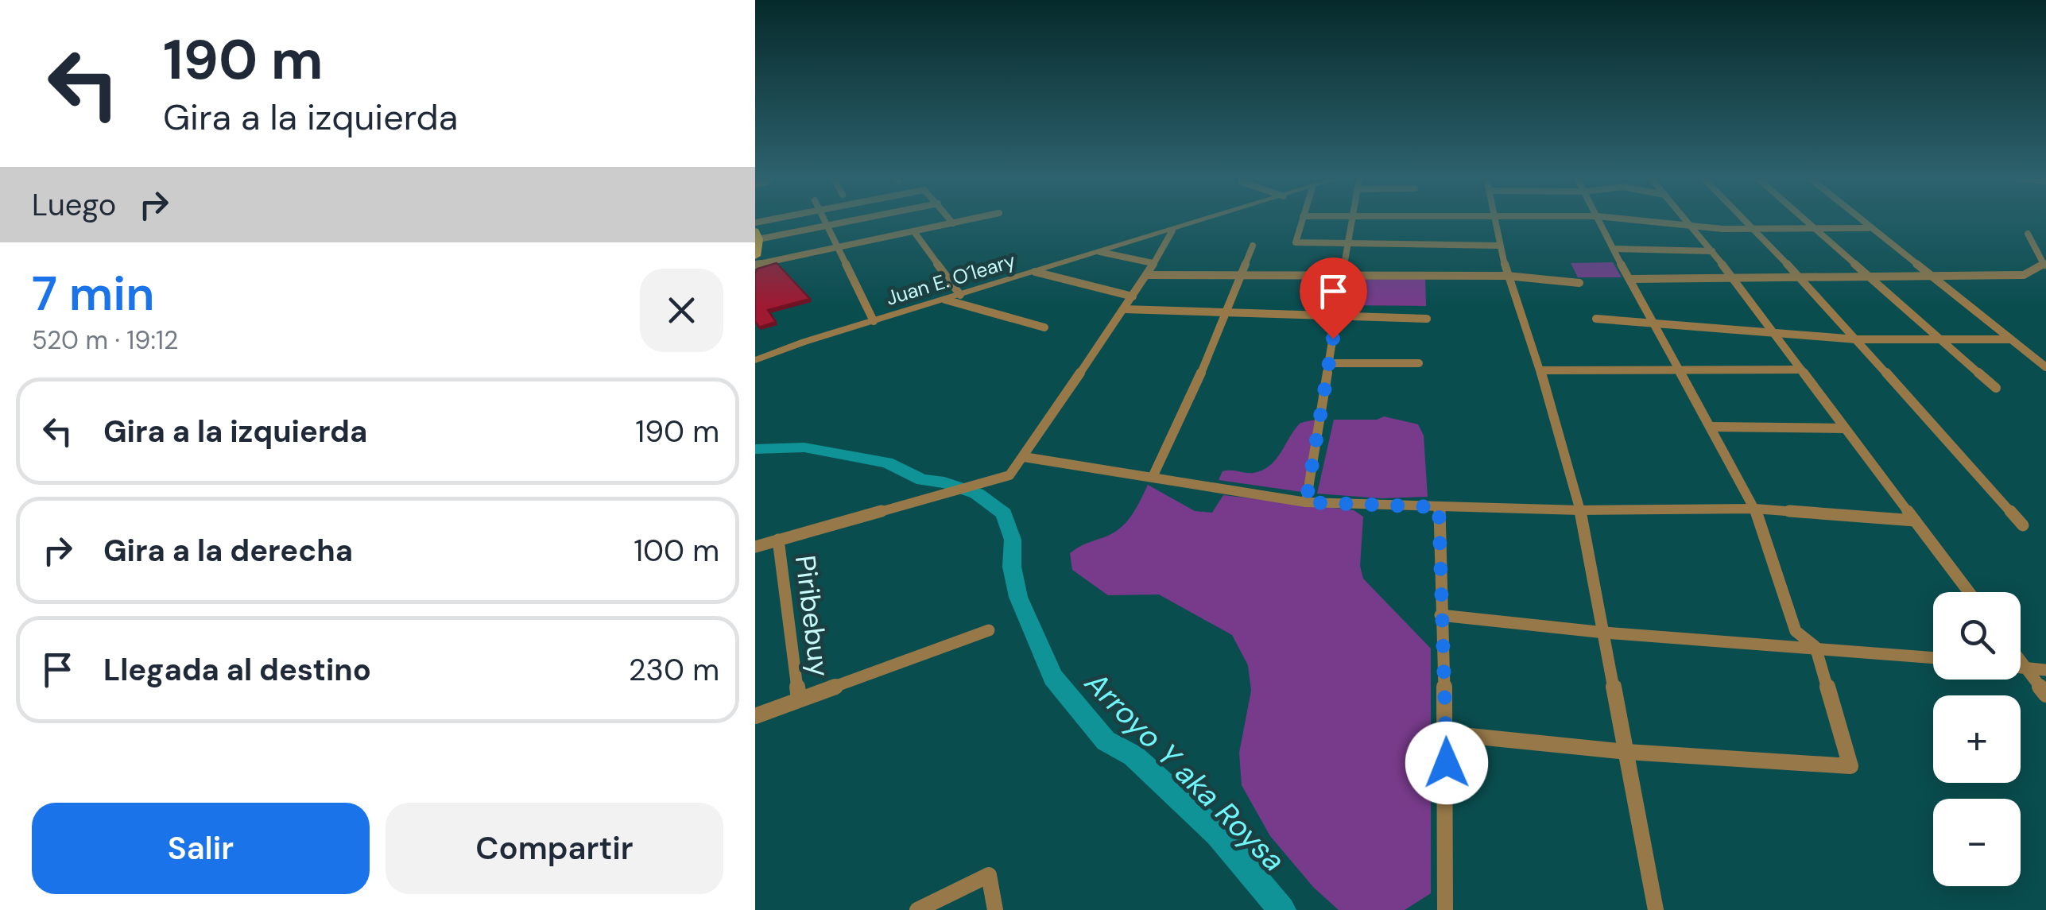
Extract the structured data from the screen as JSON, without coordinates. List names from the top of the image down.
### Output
{
  "streets": {
    "street": ["Juan E. O´leary", "Piribebuy"]
  },
  "water": ["Arroyo Y aka Roysa"],
  "page": {
    "turn": ["190 m", "Gira a la izquierda"],
    "then": "Luego",
    "heading": ["7 min", "520 m · 19:12"],
    "list": [
      {
        "name": "Gira a la izquierda",
        "value": "190 m"
      },
      {
        "name": "Gira a la derecha",
        "value": "100 m"
      },
      {
        "name": "Llegada al destino",
        "value": "230 m"
      }
    ],
    "map_buttons": ["+", "−"],
    "buttons": ["Salir", "Compartir"]
  }
}
